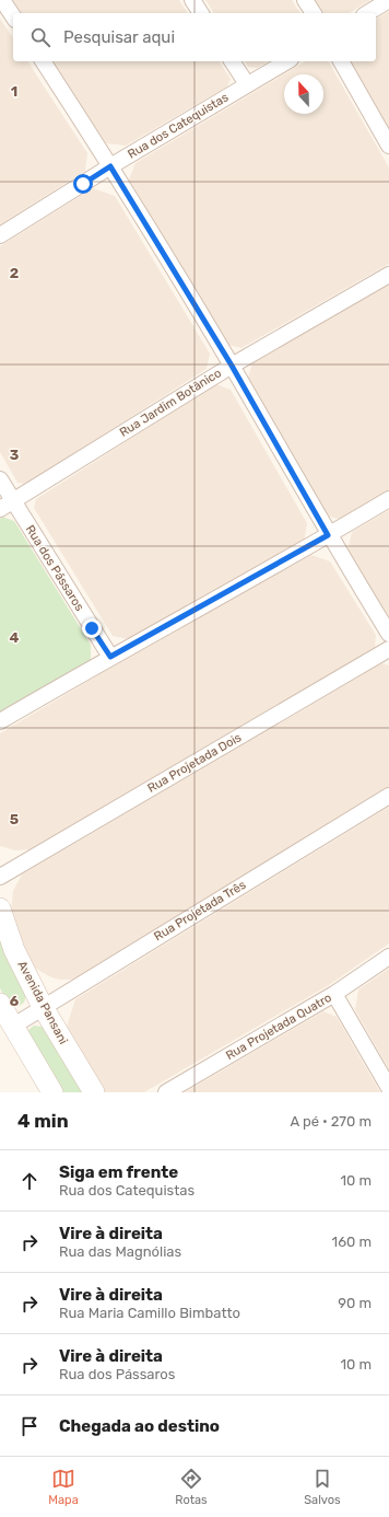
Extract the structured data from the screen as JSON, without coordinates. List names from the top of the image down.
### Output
{
  "streets": {
    "main road": ["Avenida Pansani"],
    "street": [
      "Rua dos Catequistas",
      "Rua Jardim Botânico",
      "Rua dos Pássaros",
      "Rua Projetada Dois",
      "Rua Projetada Três",
      "Rua Projetada Quatro"
    ]
  },
  "crossings": [
    ["Rua Jardim Botânico", "Rua dos Pássaros"],
    ["Rua Projetada Três", "Avenida Pansani"]
  ],
  "north": "top",
  "page": {
    "search": "Pesquisar aqui",
    "heading": ["4 min", "A pé · 270 m"],
    "list": [
      ["Siga em frente", "Rua dos Catequistas", "10 m"],
      ["Vire à direita", "Rua das Magnólias", "160 m"],
      ["Vire à direita", "Rua Maria Camillo Bimbatto", "90 m"],
      ["Vire à direita", "Rua dos Pássaros", "10 m"],
      "Chegada ao destino"
    ],
    "nav": ["Mapa", "Rotas", "Salvos"]
  },
  "grid": {
    "rows": [
      "1",
      "2",
      "3",
      "4",
      "5",
      "6"
    ]
  }
}
